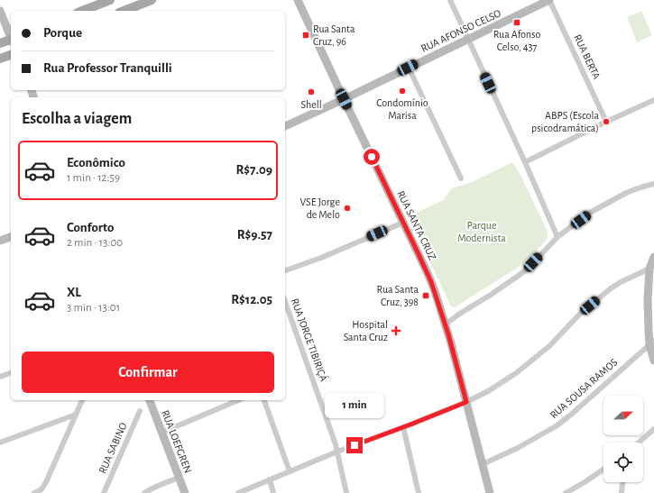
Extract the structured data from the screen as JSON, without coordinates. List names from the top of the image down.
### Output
{
  "streets": {
    "street": [
      "RUA AFONSO CELSO",
      "RUA BERTA",
      "RUA SANTA CRUZ",
      "RUA JORGE TIBIRIÇÁ",
      "RUA SOUSA RAMOS",
      "RUA LOEFGREN",
      "RUA SABINO"
    ]
  },
  "crossings": [
    ["RUA AFONSO CELSO", "RUA BERTA"],
    ["RUA AFONSO CELSO", "RUA SANTA CRUZ"],
    ["RUA SANTA CRUZ", "RUA SOUSA RAMOS"]
  ],
  "parks": ["Parque Modernista"],
  "places": {
    "transit": ["Rua Afonso Celso, 437", "Rua Santa Cruz, 96", "Rua Santa Cruz, 398"],
    "other": [
      "Condomínio Marisa",
      "Shell",
      "ABPS (Escola psicodramática)",
      "VSE Jorge de Melo"
    ],
    "health": ["Hospital Santa Cruz"]
  },
  "north": "right",
  "page": {
    "banner": ["Porque", "Rua Professor Tranquilli"],
    "heading": "Escolha a viagem",
    "list": [
      {
        "name": "Econômico",
        "note": "1 min · 12:59",
        "value": "R$7.09"
      },
      {
        "name": "Conforto",
        "note": "2 min · 13:00",
        "value": "R$9.57"
      },
      {
        "name": "XL",
        "note": "3 min · 13:01",
        "value": "R$12.05"
      }
    ],
    "buttons": "Confirmar",
    "bubble": "1 min"
  }
}
